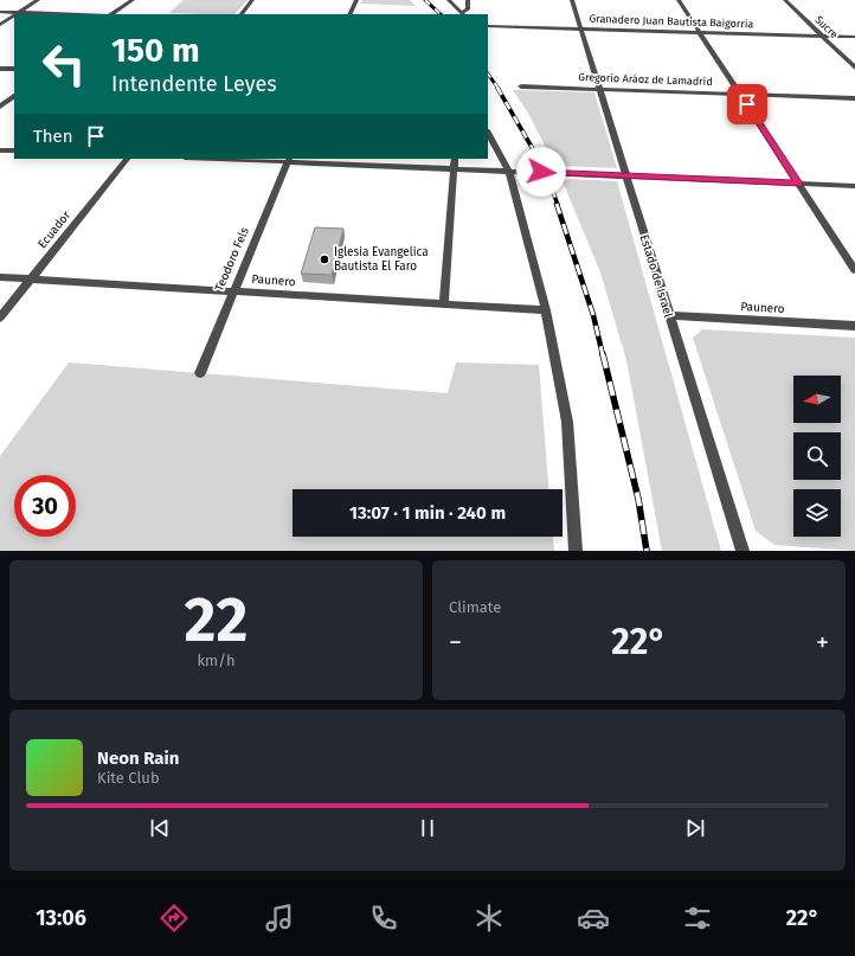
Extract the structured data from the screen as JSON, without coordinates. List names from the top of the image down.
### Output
{
  "streets": {
    "street": [
      "Granadero Juan Bautista Baigorria",
      "Sucre",
      "Gregorio Aráoz de Lamadrid",
      "Ecuador",
      "Teodoro Fels",
      "Estado de Israel",
      "Paunero"
    ]
  },
  "crossings": [
    ["Granadero Juan Bautista Baigorria", "Sucre"],
    ["Granadero Juan Bautista Baigorria", "Estado de Israel"],
    ["Gregorio Aráoz de Lamadrid", "Estado de Israel"],
    ["Ecuador", "Paunero"],
    ["Teodoro Fels", "Paunero"],
    ["Estado de Israel", "Paunero"]
  ],
  "places": ["Iglesia Evangelica Bautista El Faro"],
  "north": "left",
  "page": {
    "turn": ["150 m", "Intendente Leyes"],
    "then": "Then",
    "limit": "30",
    "trip": "13:07 · 1 min · 240 m",
    "tile": [
      ["22", "km/h"],
      "Climate"
    ],
    "heat": ["−", "22°", "+"],
    "song": ["Neon Rain", "Kite Club"],
    "tabs": ["13:06", "22°"]
  }
}
